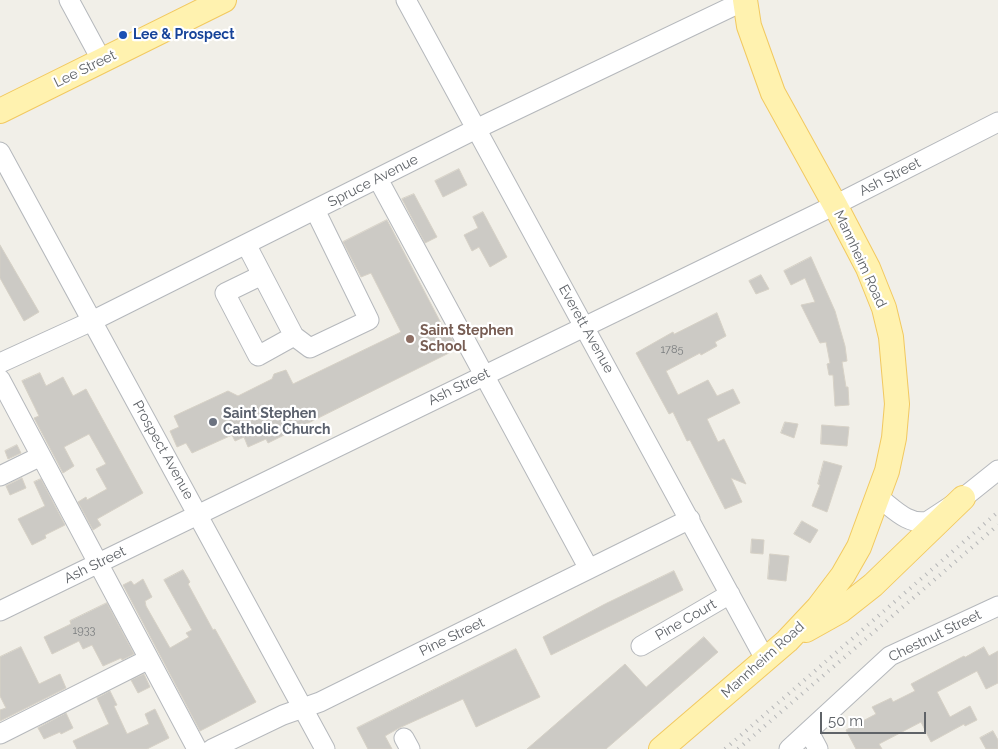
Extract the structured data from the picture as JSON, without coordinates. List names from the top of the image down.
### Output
{
  "streets": {
    "main road": ["Lee Street", "Mannheim Road"],
    "street": [
      "Ash Street",
      "Spruce Avenue",
      "Everett Avenue",
      "Prospect Avenue",
      "Pine Court",
      "Chestnut Street",
      "Pine Street"
    ]
  },
  "crossings": [
    ["Ash Street", "Mannheim Road"],
    ["Ash Street", "Everett Avenue"],
    ["Ash Street", "Prospect Avenue"],
    ["Spruce Avenue", "Mannheim Road"],
    ["Spruce Avenue", "Everett Avenue"],
    ["Spruce Avenue", "Prospect Avenue"],
    ["Mannheim Road", "Everett Avenue"],
    ["Everett Avenue", "Pine Court"],
    ["Everett Avenue", "Pine Street"],
    ["Prospect Avenue", "Pine Street"]
  ],
  "places": ["Lee & Prospect", "Saint Stephen School", "Saint Stephen Catholic Church"],
  "house_numbers": ["1785", "1933"],
  "scale_bar": "50 m"
}
